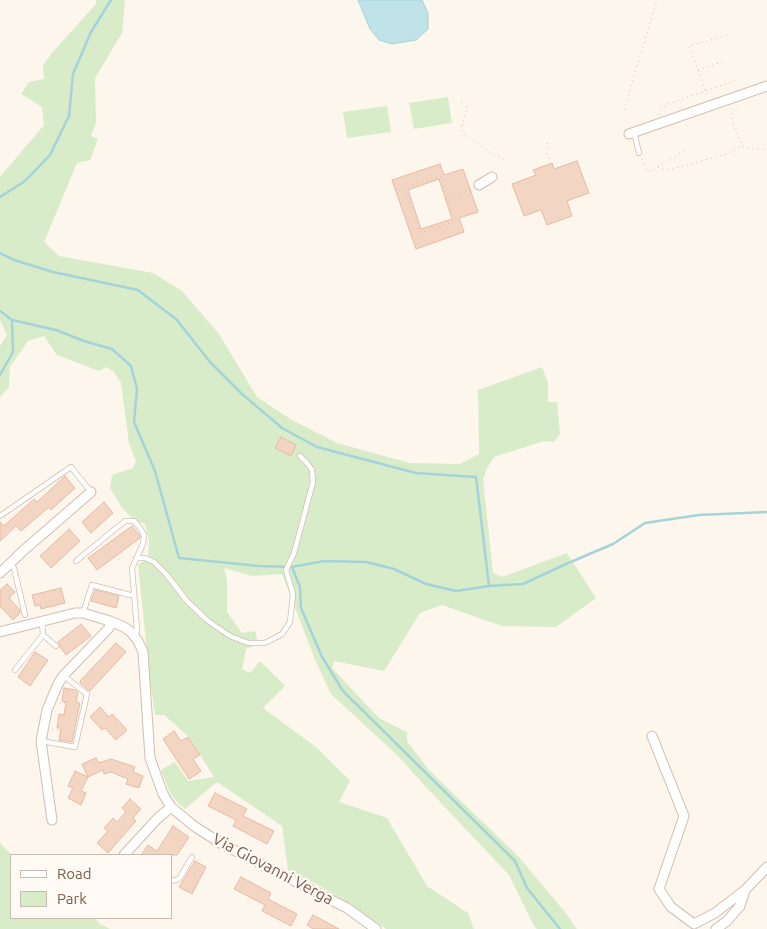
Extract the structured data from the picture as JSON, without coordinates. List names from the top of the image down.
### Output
{
  "streets": {
    "street": ["Via Giovanni Verga"]
  },
  "legend": ["Road", "Park"]
}
